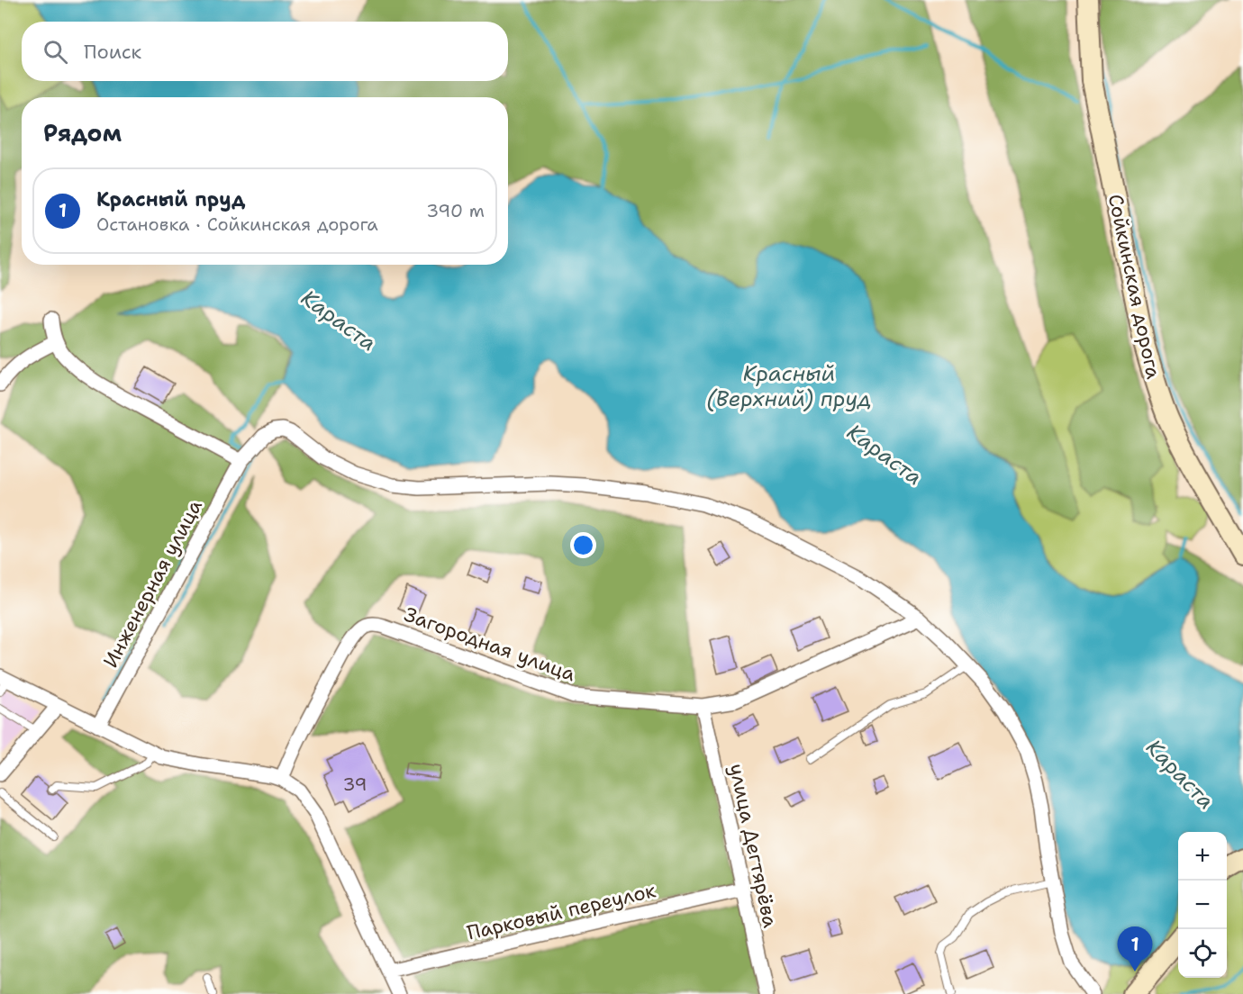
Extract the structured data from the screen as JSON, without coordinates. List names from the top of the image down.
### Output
{
  "streets": {
    "main road": ["Сойкинская дорога"],
    "street": [
      "Инженерная улица",
      "Загородная улица",
      "улица Дегтярёва",
      "Парковый переулок"
    ]
  },
  "crossings": [
    ["Инженерная улица", "Загородная улица"],
    ["Загородная улица", "улица Дегтярёва"],
    ["улица Дегтярёва", "Парковый переулок"]
  ],
  "water": ["Караста", "Красный (Верхний) пруд"],
  "house_numbers": ["39"],
  "page": {
    "search": "Поиск",
    "heading": "Рядом",
    "list": [
      {
        "mark": "1",
        "name": "Красный пруд",
        "note": "Остановка · Сойкинская дорога",
        "value": "390 m"
      }
    ],
    "map_buttons": ["+", "−"],
    "pins": "1"
  }
}
